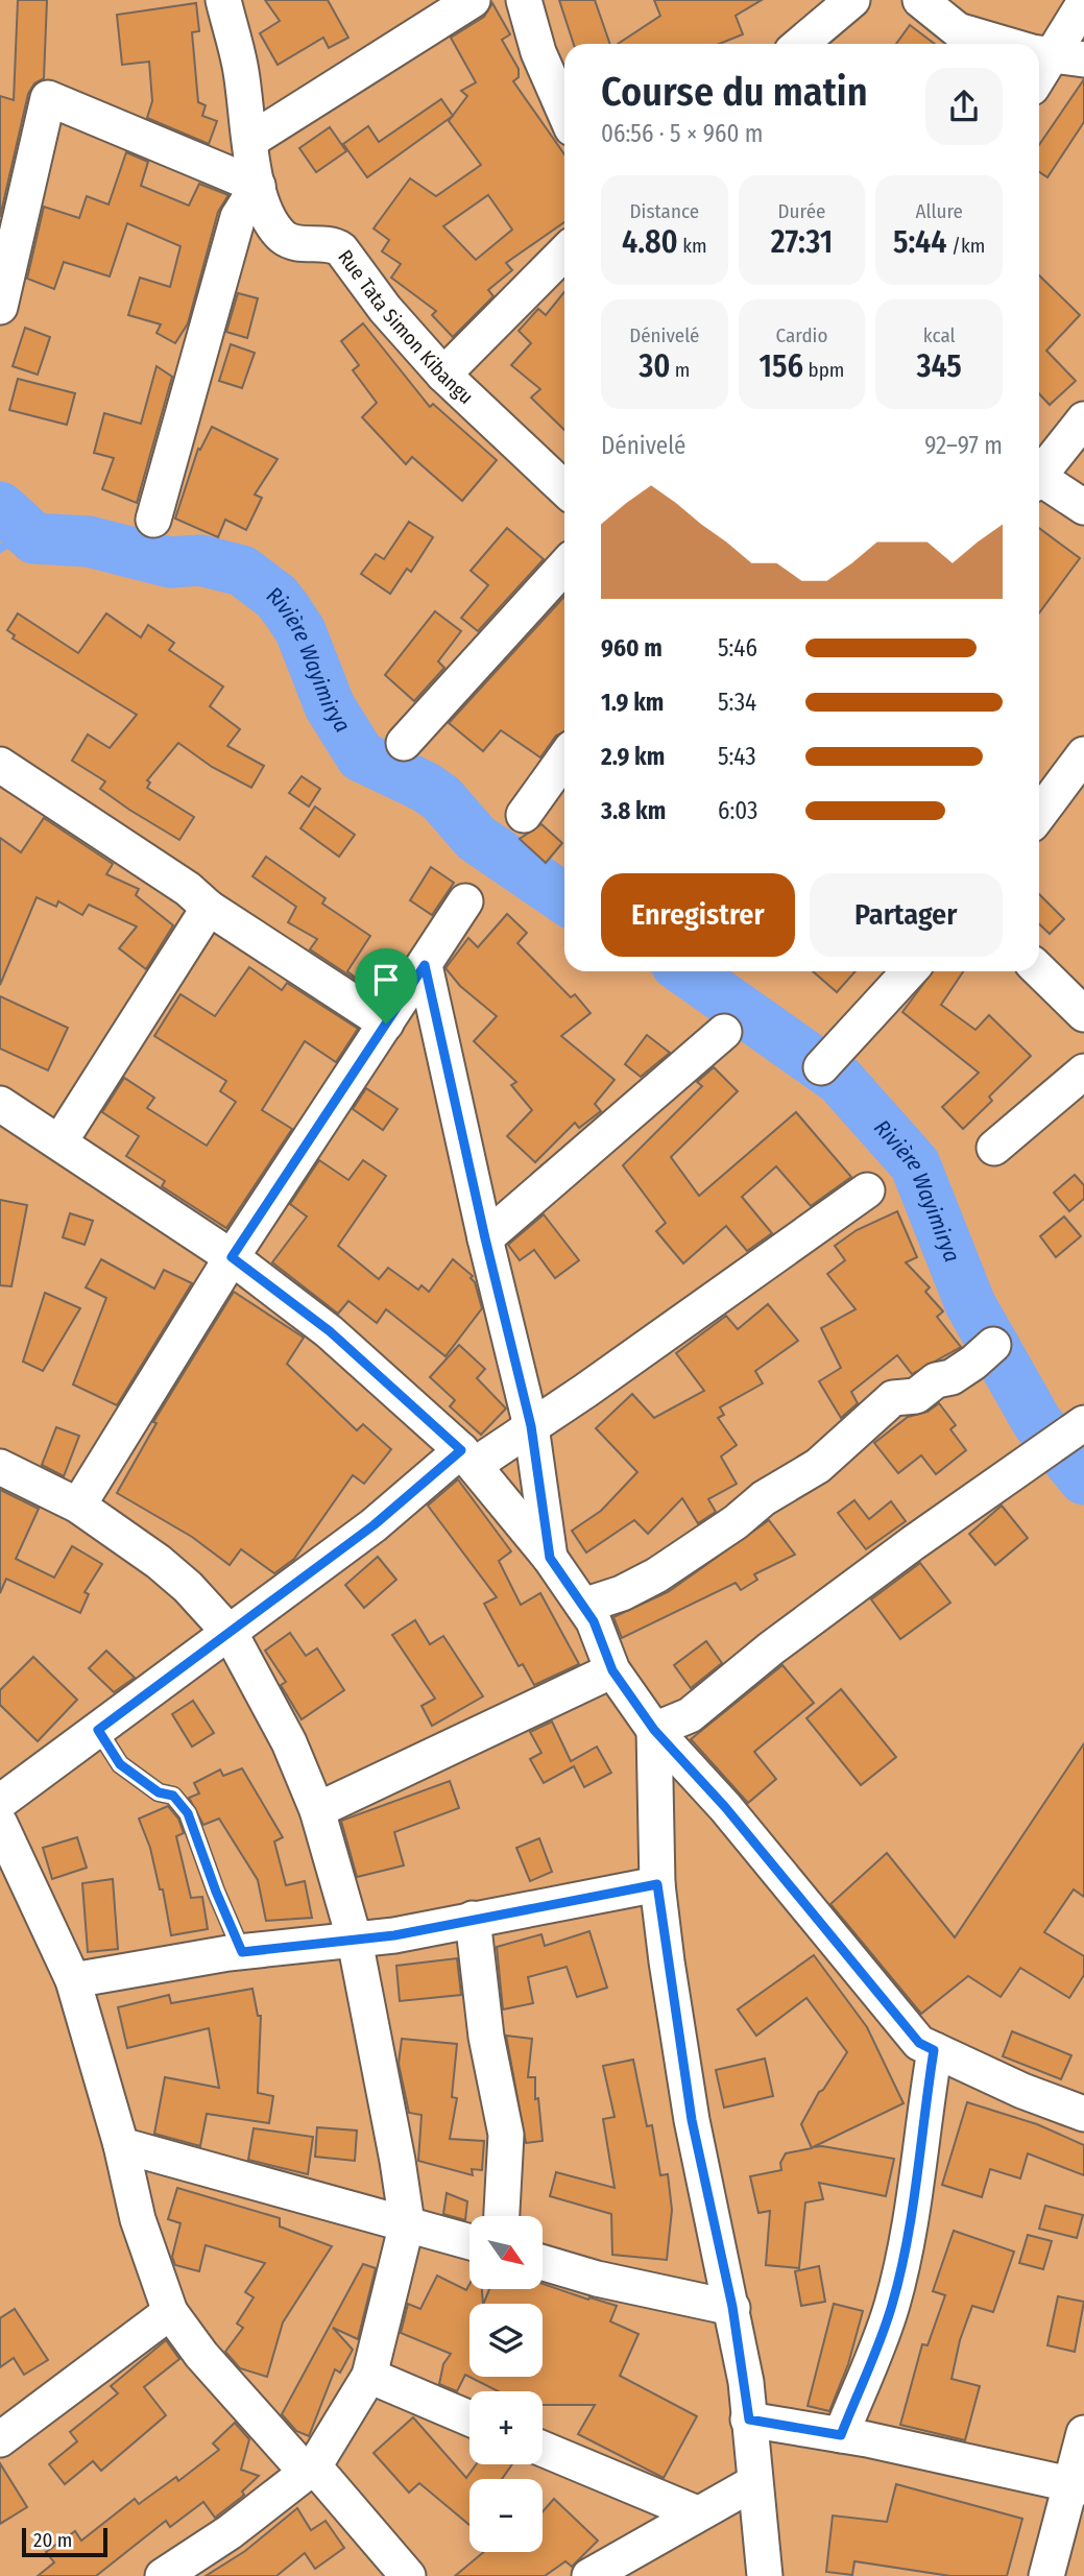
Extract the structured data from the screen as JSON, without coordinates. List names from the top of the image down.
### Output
{
  "streets": {
    "street": ["Rue Tata Simon Kibangu"]
  },
  "water": ["Rivière Wayimirya"],
  "scale_bar": "20 m",
  "north": "bottom right",
  "page": {
    "heading": ["Course du matin", "06:56 · 5 × 960 m"],
    "stats": [
      ["Distance", "4.80 km"],
      ["Durée", "27:31"],
      ["Allure", "5:44 /km"],
      ["Dénivelé", "30 m"],
      ["Cardio", "156 bpm"],
      ["kcal", "345"]
    ],
    "chart": ["Dénivelé", "92–97 m"],
    "list": [
      {
        "name": "960 m",
        "note": "5:46"
      },
      {
        "name": "1.9 km",
        "note": "5:34"
      },
      {
        "name": "2.9 km",
        "note": "5:43"
      },
      {
        "name": "3.8 km",
        "note": "6:03"
      }
    ],
    "buttons": ["Enregistrer", "Partager"],
    "map_buttons": ["+", "−"],
    "scale": "20 m"
  }
}
